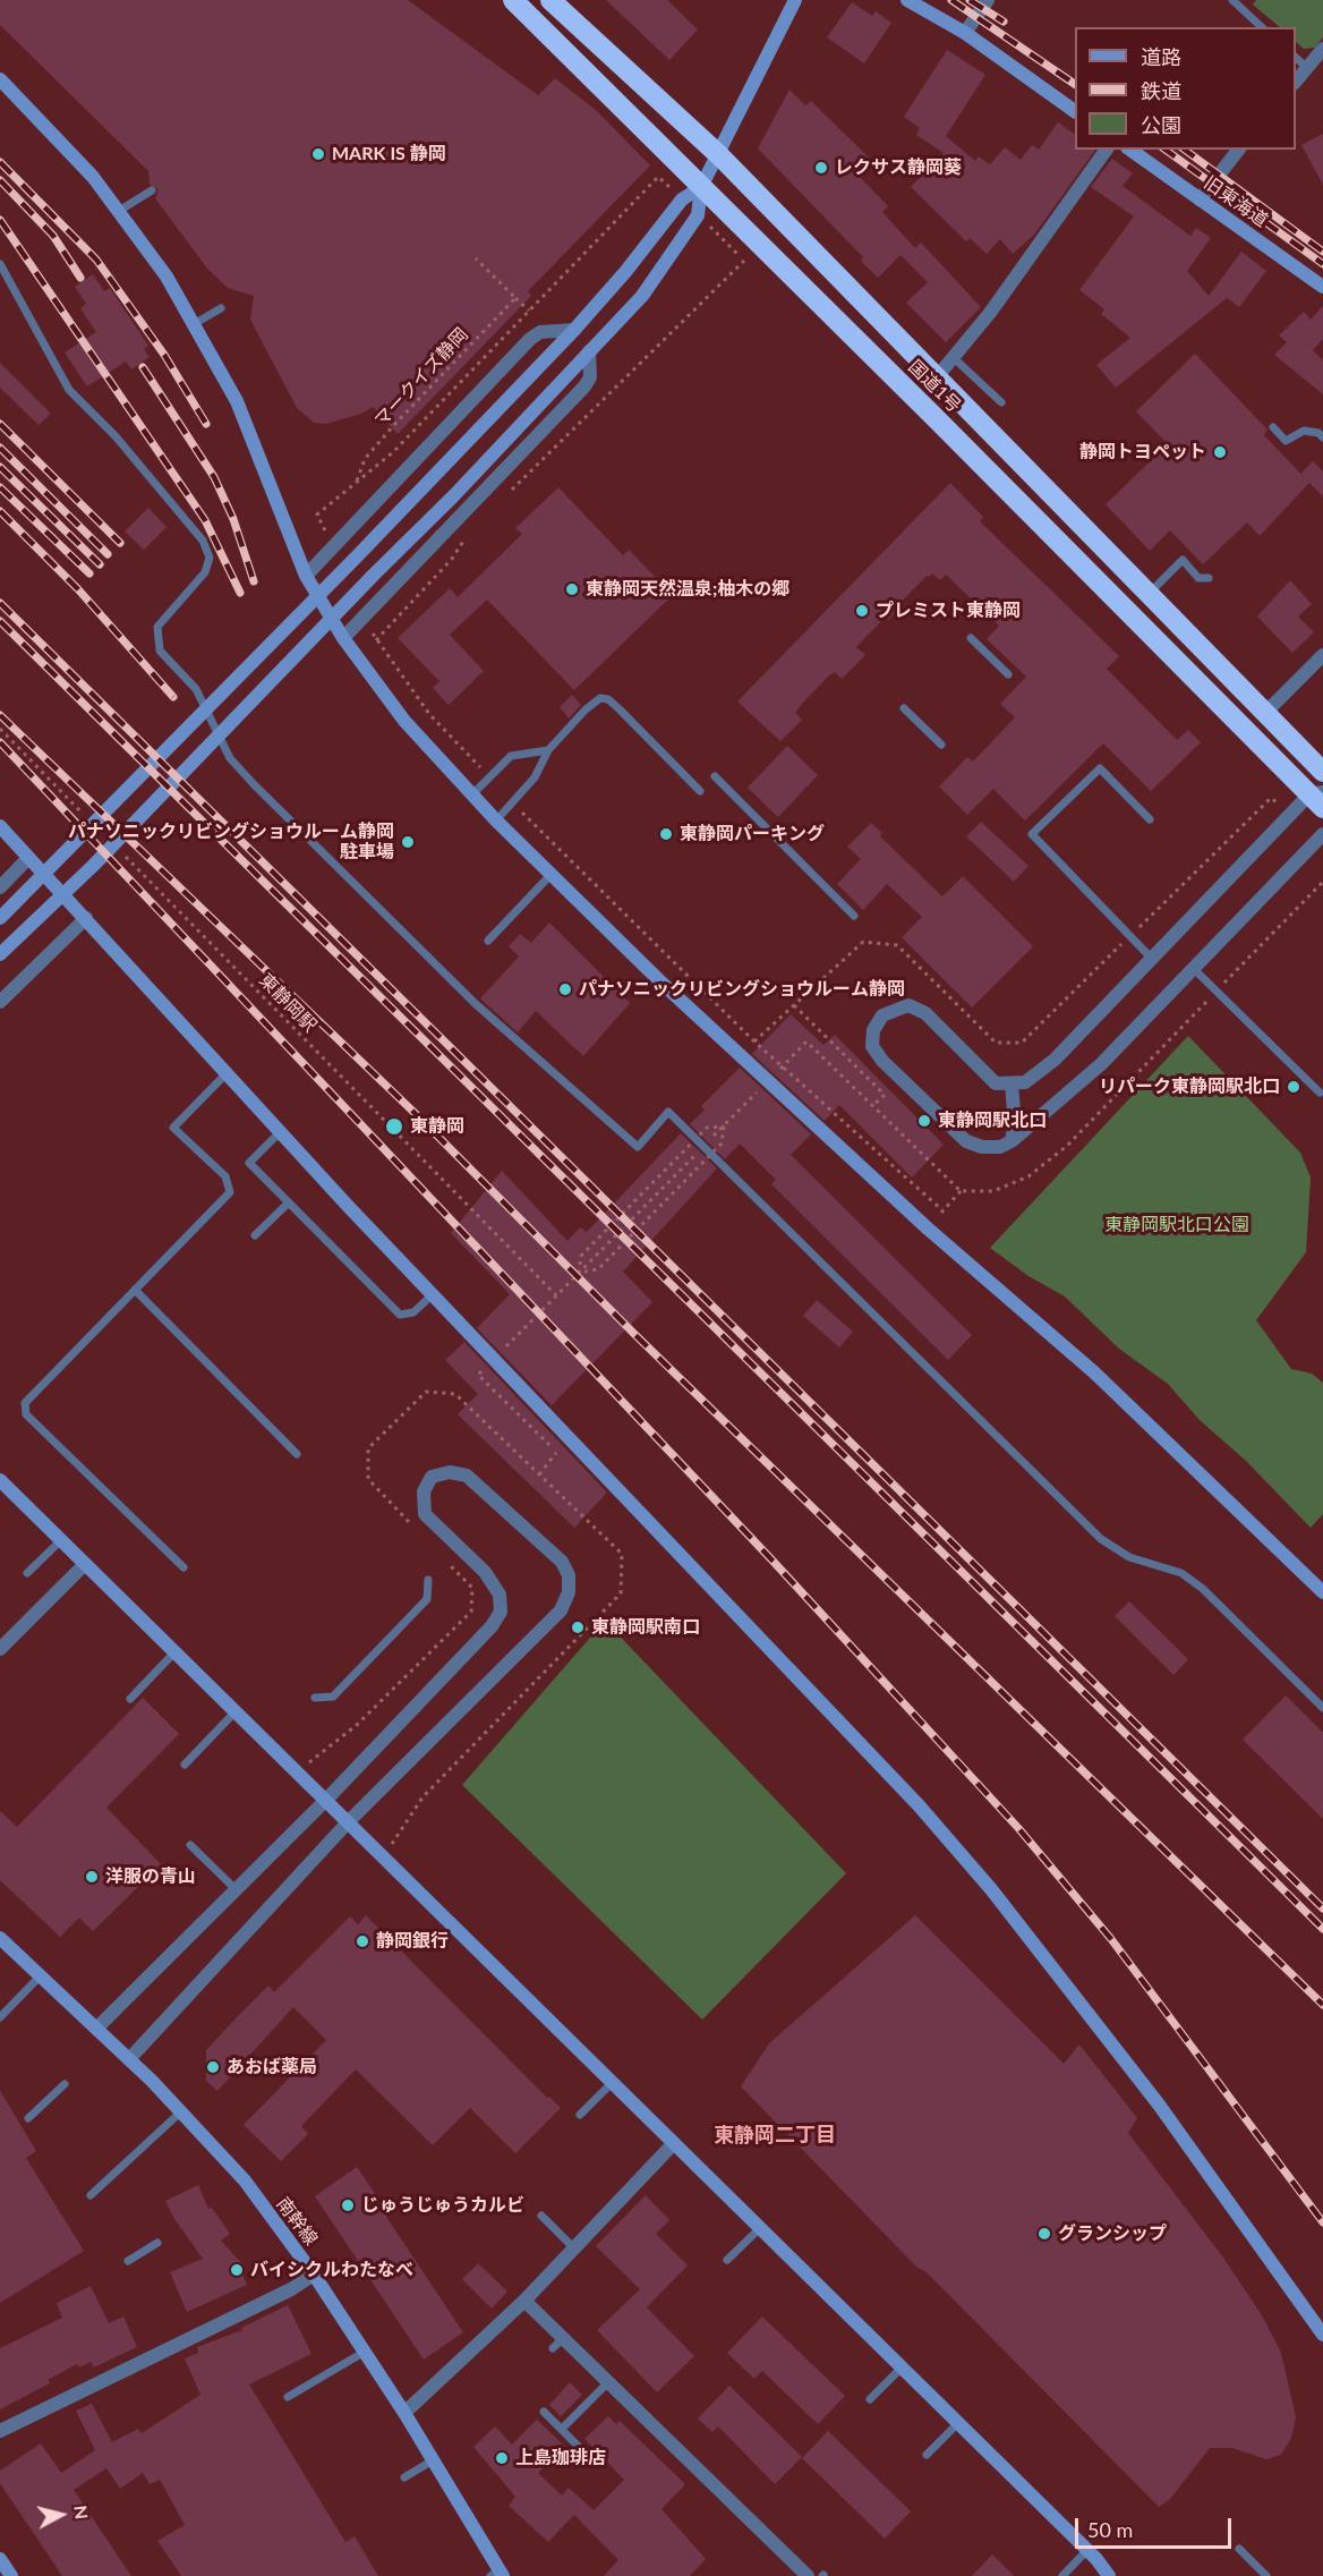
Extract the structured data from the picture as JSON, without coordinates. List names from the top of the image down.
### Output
{
  "streets": {
    "highway": ["国道1号"],
    "street": ["旧東海道", "南幹線"],
    "path": ["マークイズ静岡", "東静岡駅"]
  },
  "districts": ["東静岡二丁目"],
  "parks": ["東静岡駅北口公園"],
  "places": [
    "MARK IS 静岡",
    "レクサス静岡葵",
    "静岡トヨペット",
    "東静岡天然温泉;柚木の郷",
    "プレミスト東静岡",
    "東静岡パーキング",
    "パナソニックリビングショウルーム静岡 駐車場",
    "パナソニックリビングショウルーム静岡",
    "リパーク東静岡駅北口",
    "東静岡駅北口",
    "東静岡",
    "東静岡駅南口",
    "洋服の青山",
    "静岡銀行",
    "あおば薬局",
    "じゅうじゅうカルビ",
    "グランシップ",
    "バイシクルわたなべ",
    "上島珈琲店"
  ],
  "legend": ["道路", "鉄道", "公園"],
  "scale_bar": "50 m",
  "north": "right"
}
